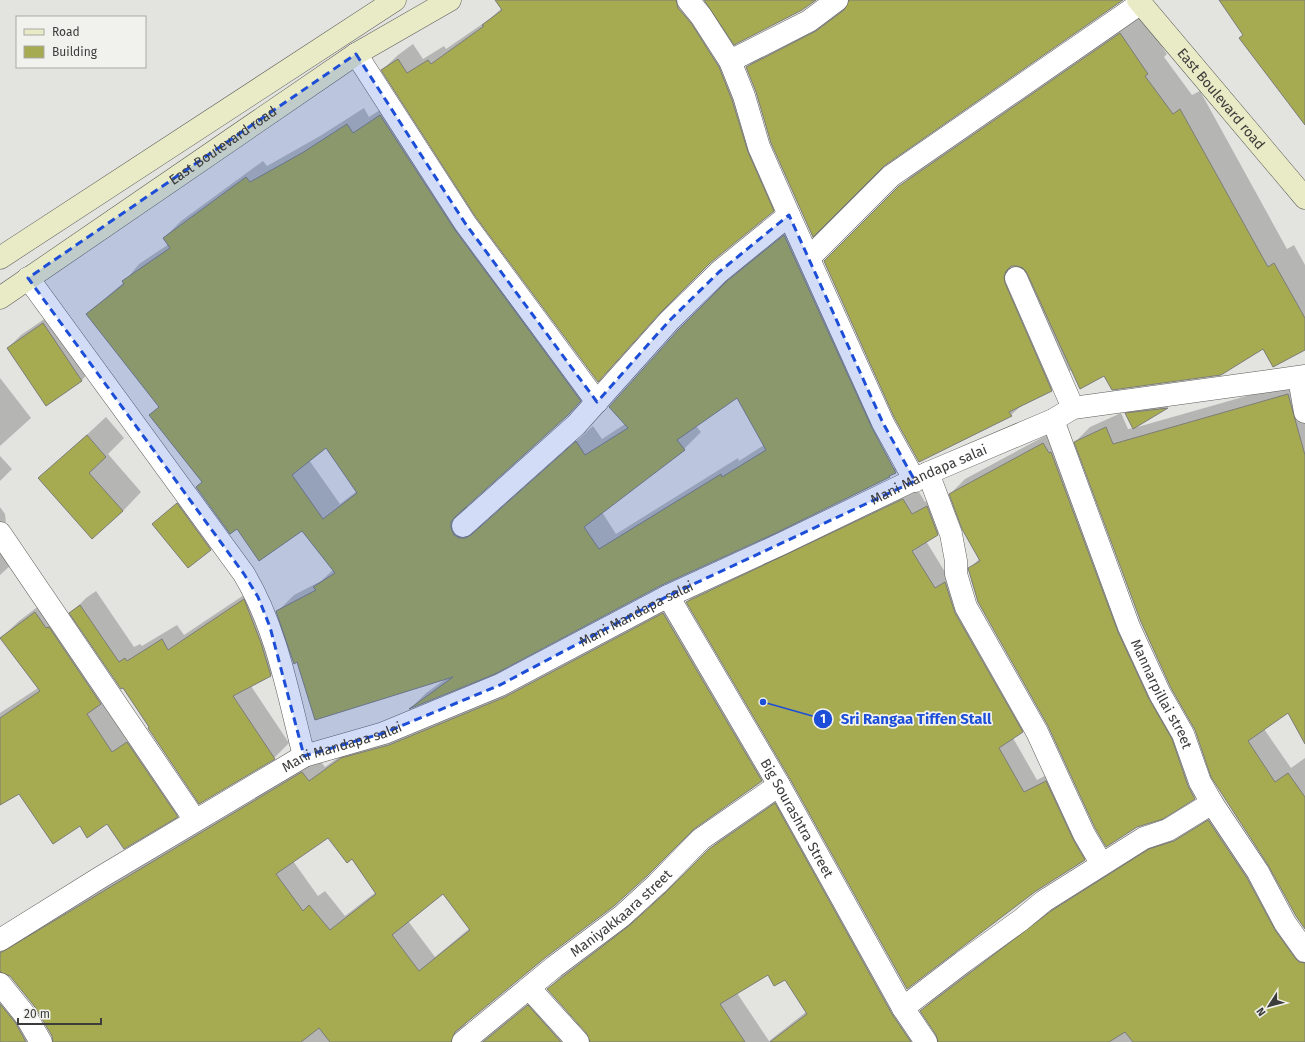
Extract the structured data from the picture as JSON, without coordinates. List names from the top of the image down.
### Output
{
  "streets": {
    "main road": ["East Boulevard road"],
    "street": [
      "Mani Mandapa salai",
      "Mannarpillai street",
      "Big Sourashtra Street",
      "Maniyakkaara street"
    ]
  },
  "crossings": [
    ["Mani Mandapa salai", "Mannarpillai street"],
    ["Mani Mandapa salai", "Big Sourashtra Street"],
    ["Big Sourashtra Street", "Maniyakkaara street"]
  ],
  "places": ["Sri Rangaa Tiffen Stall"],
  "legend": ["Road", "Building"],
  "scale_bar": "20 m",
  "north": "bottom left"
}
